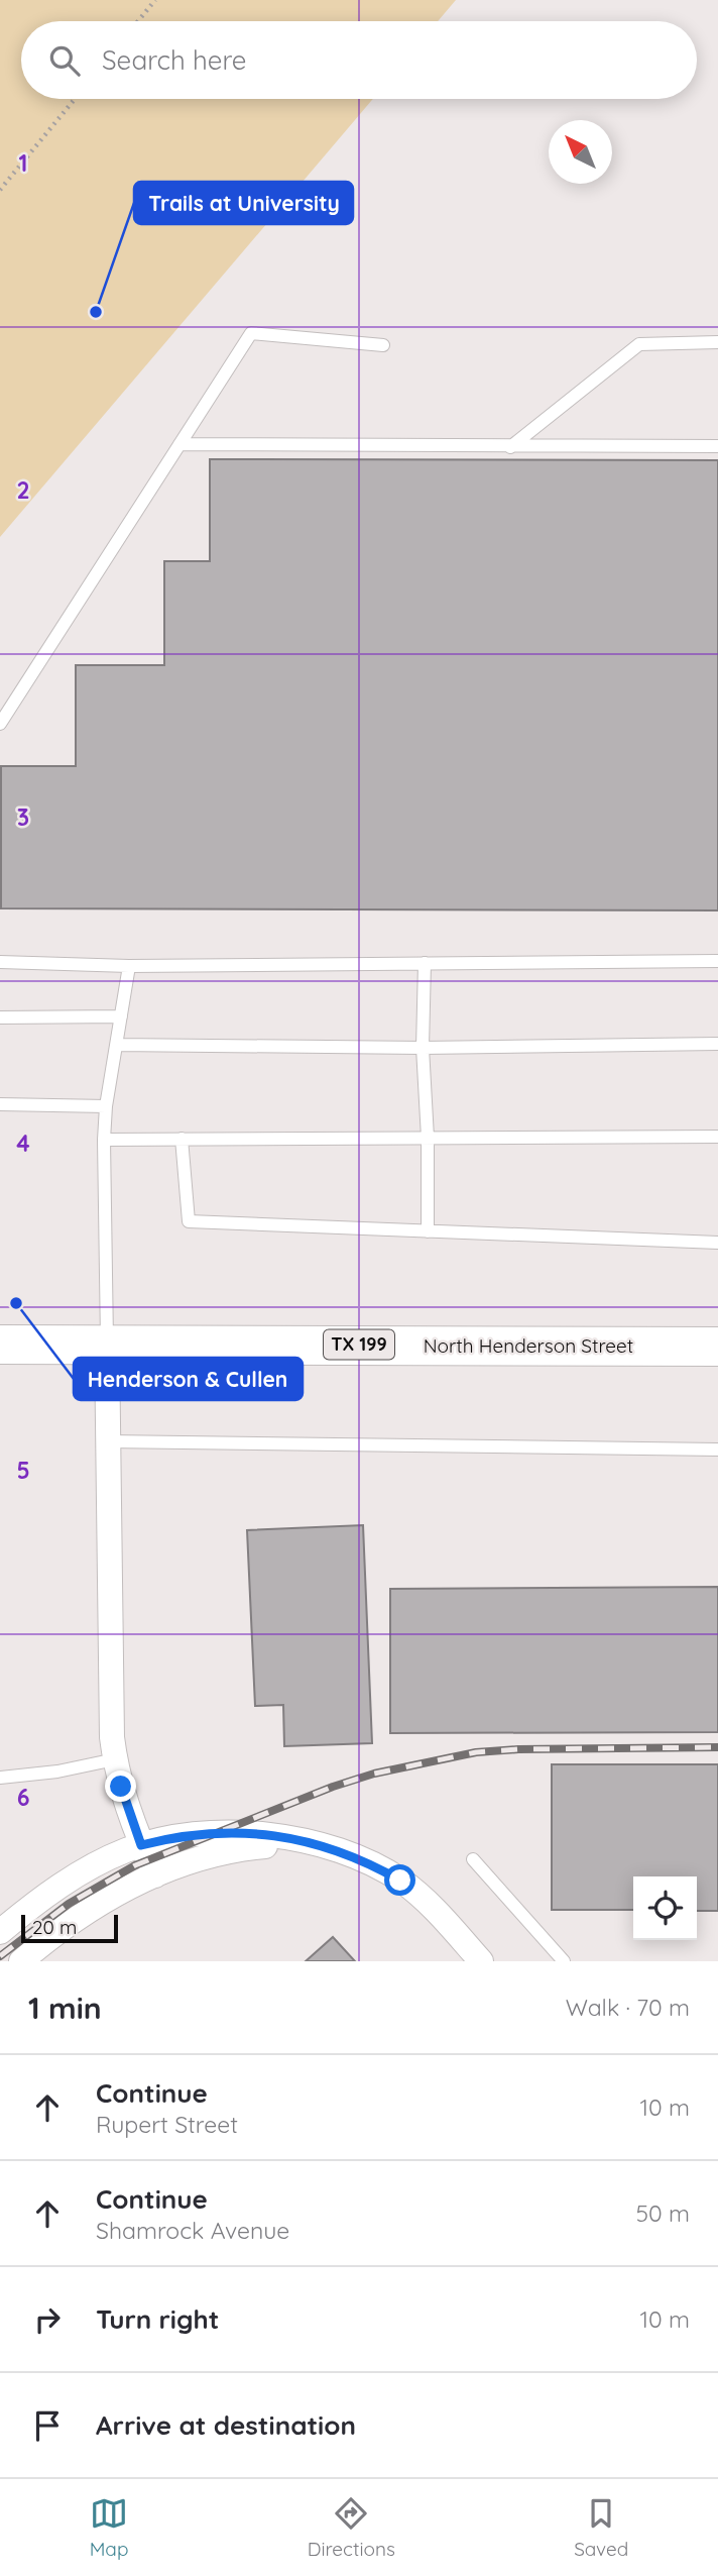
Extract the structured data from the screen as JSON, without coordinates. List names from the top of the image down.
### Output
{
  "streets": {
    "main road": ["TX 199", "North Henderson Street"]
  },
  "places": ["Trails at University", "Henderson & Cullen"],
  "scale_bar": "20 m",
  "north": "top left",
  "page": {
    "search": "Search here",
    "scale": "20 m",
    "heading": ["1 min", "Walk · 70 m"],
    "list": [
      ["Continue", "Rupert Street", "10 m"],
      ["Continue", "Shamrock Avenue", "50 m"],
      ["Turn right", "10 m"],
      "Arrive at destination"
    ],
    "nav": ["Map", "Directions", "Saved"]
  },
  "grid": {
    "rows": [
      "1",
      "2",
      "3",
      "4",
      "5",
      "6"
    ]
  }
}
